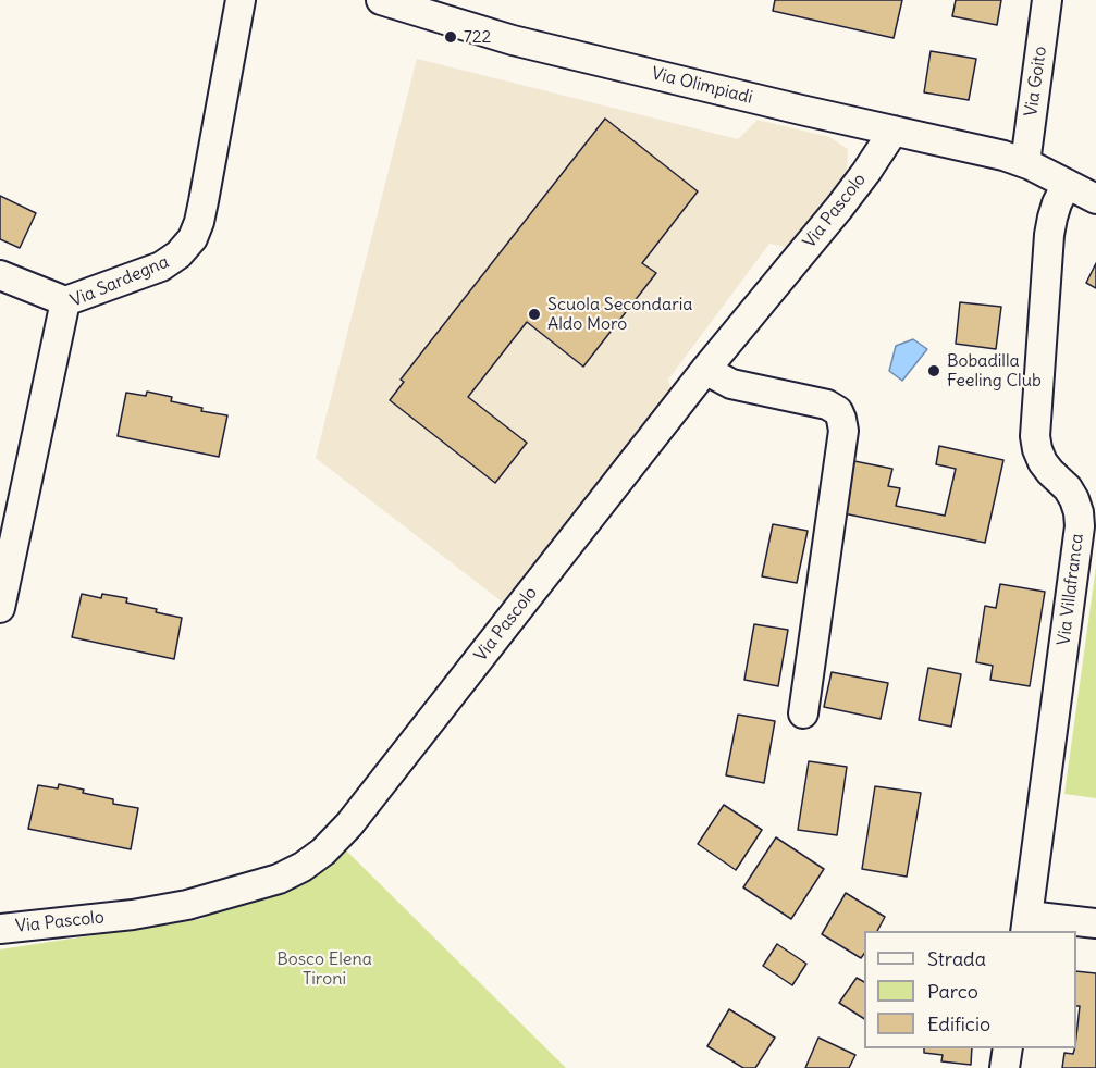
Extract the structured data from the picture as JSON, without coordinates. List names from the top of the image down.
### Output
{
  "streets": {
    "street": [
      "Via Goito",
      "Via Olimpiadi",
      "Via Pascolo",
      "Via Sardegna",
      "Via Villafranca"
    ]
  },
  "crossings": [
    ["Via Goito", "Via Olimpiadi"],
    ["Via Olimpiadi", "Via Pascolo"],
    ["Via Olimpiadi", "Via Villafranca"]
  ],
  "parks": ["Bosco Elena Tironi"],
  "places": ["722", "Scuola Secondaria Aldo Moro", "Bobadilla Feeling Club"],
  "legend": ["Strada", "Parco", "Edificio"]
}
